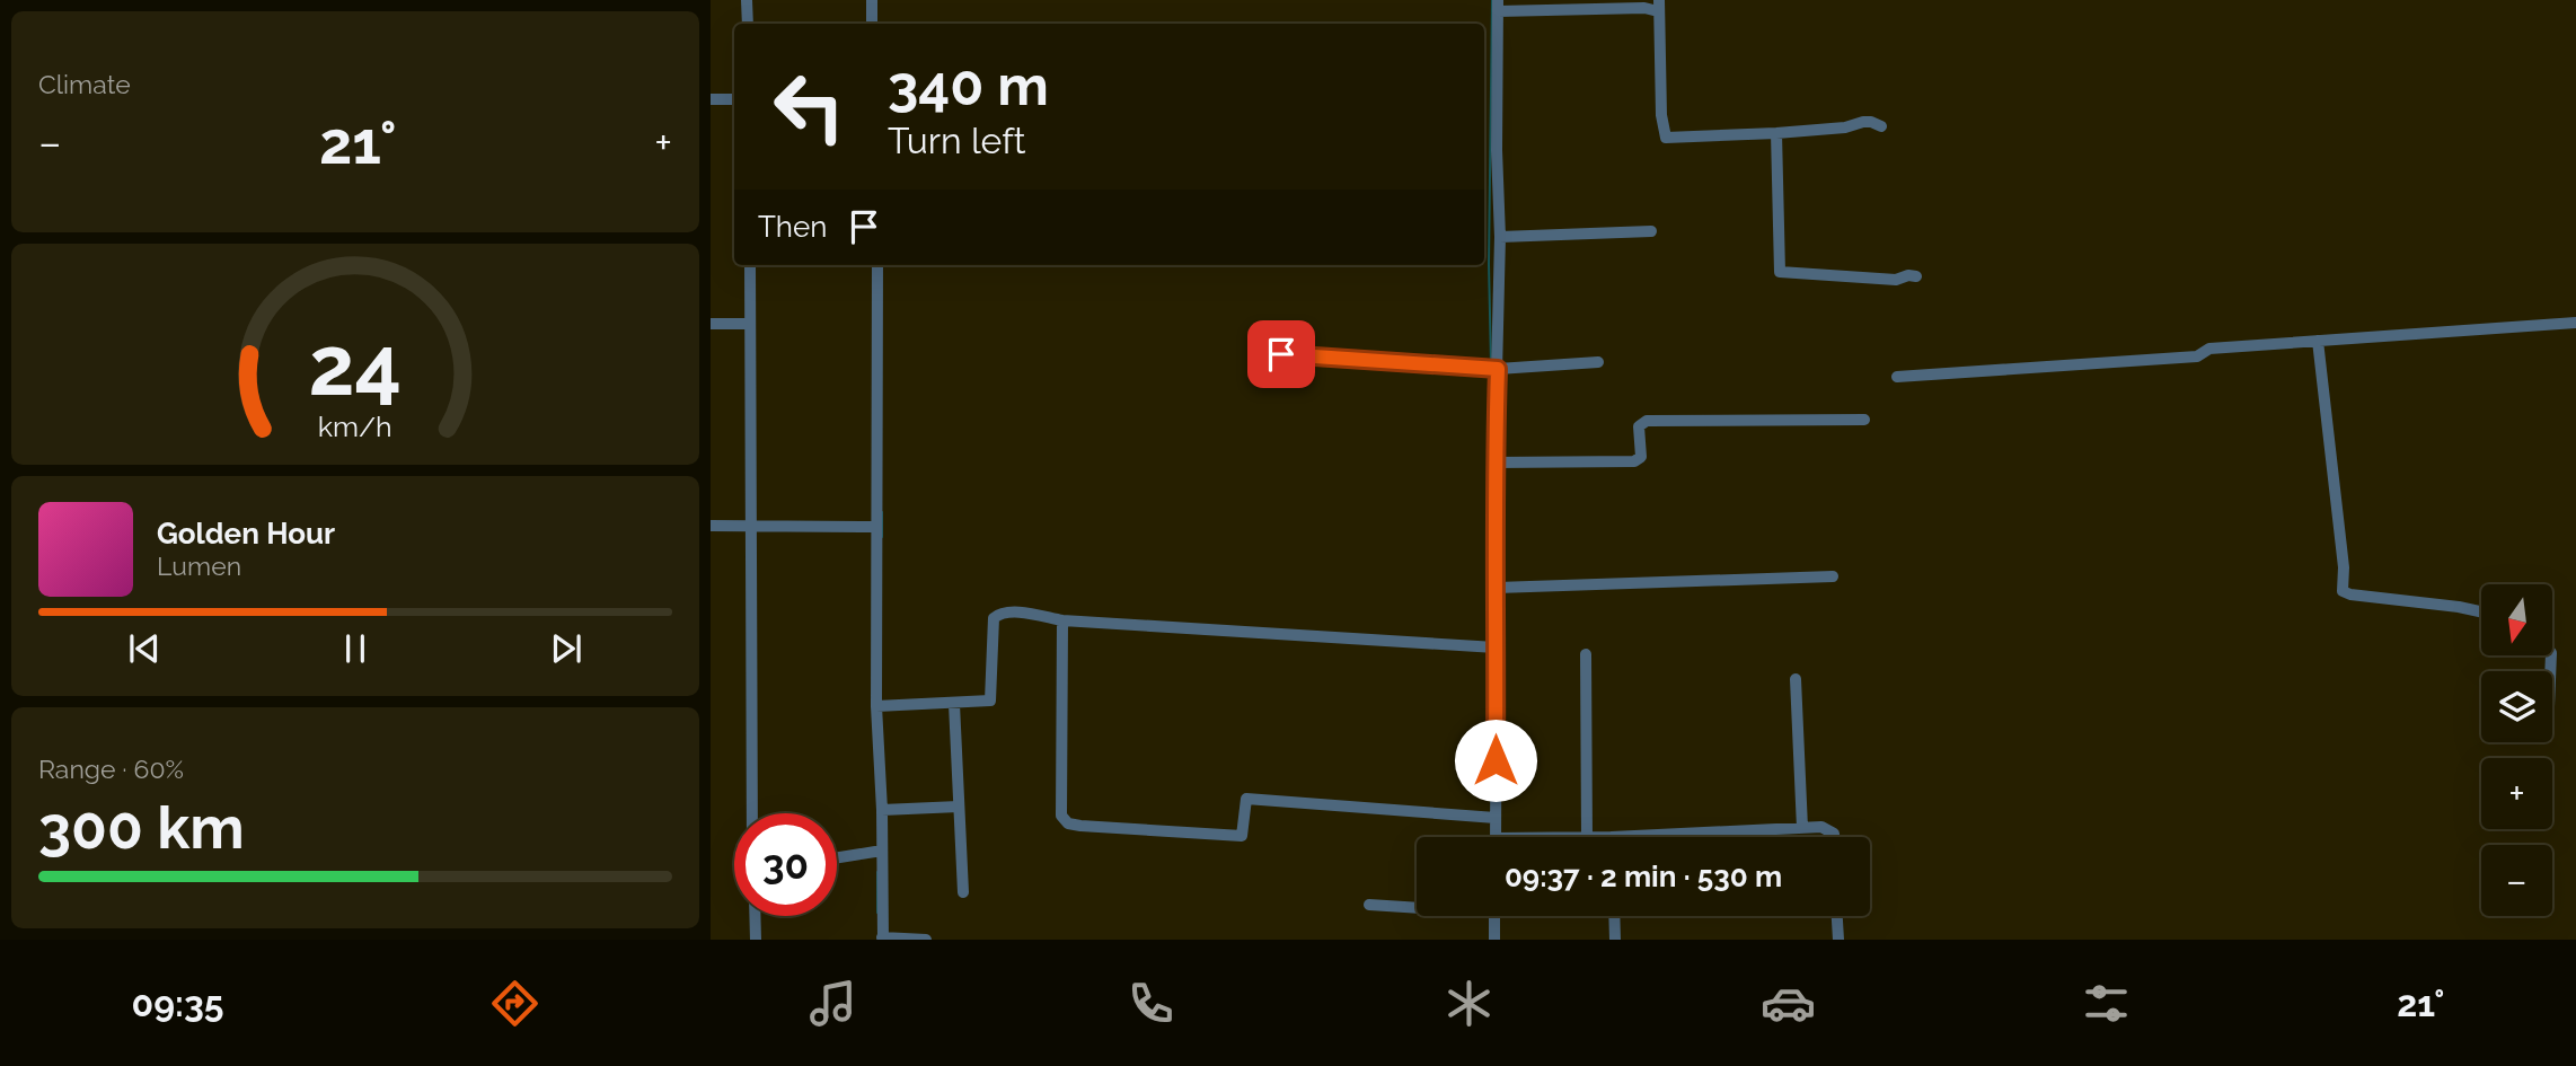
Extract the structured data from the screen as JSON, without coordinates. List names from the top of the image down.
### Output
{
  "north": "bottom",
  "page": {
    "tile": [
      "Climate",
      ["Range · 60%", "300 km"]
    ],
    "turn": ["340 m", "Turn left"],
    "heat": ["−", "21°", "+"],
    "then": "Then",
    "song": ["Golden Hour", "Lumen"],
    "map_buttons": ["+", "−"],
    "limit": "30",
    "trip": "09:37 · 2 min · 530 m",
    "tabs": ["09:35", "21°"],
    "gauge": ["24", "km/h"]
  }
}
